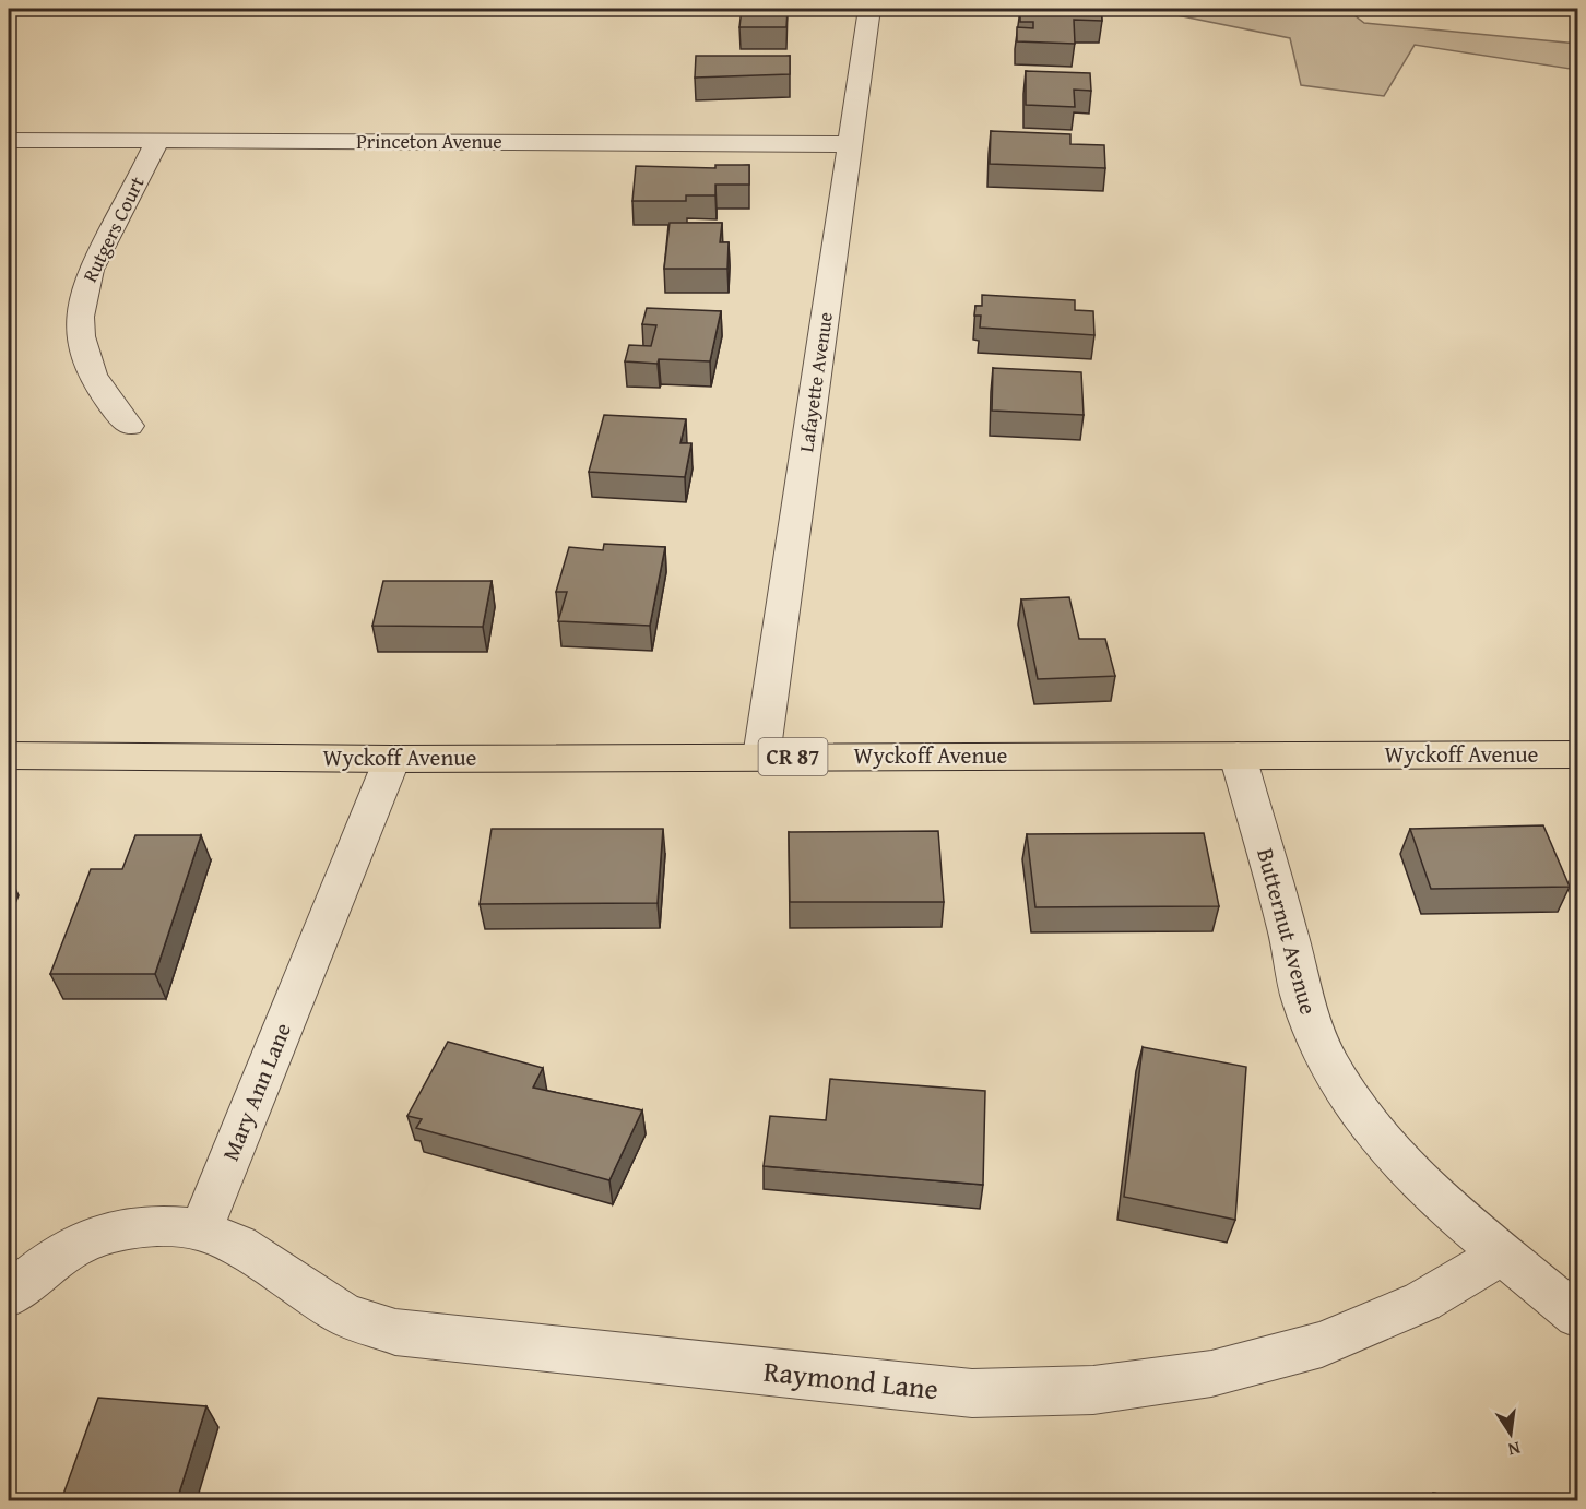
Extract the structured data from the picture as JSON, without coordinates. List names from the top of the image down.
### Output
{
  "streets": {
    "main road": ["Wyckoff Avenue", "CR 87"],
    "street": [
      "Princeton Avenue",
      "Rutgers Court",
      "Lafayette Avenue",
      "Butternut Avenue",
      "Mary Ann Lane",
      "Raymond Lane"
    ]
  },
  "crossings": [
    ["Princeton Avenue", "Rutgers Court"],
    ["Princeton Avenue", "Lafayette Avenue"],
    ["Lafayette Avenue", "Wyckoff Avenue"],
    ["Wyckoff Avenue", "Butternut Avenue"],
    ["Wyckoff Avenue", "Mary Ann Lane"],
    ["Butternut Avenue", "Raymond Lane"],
    ["Mary Ann Lane", "Raymond Lane"]
  ],
  "north": "bottom"
}
